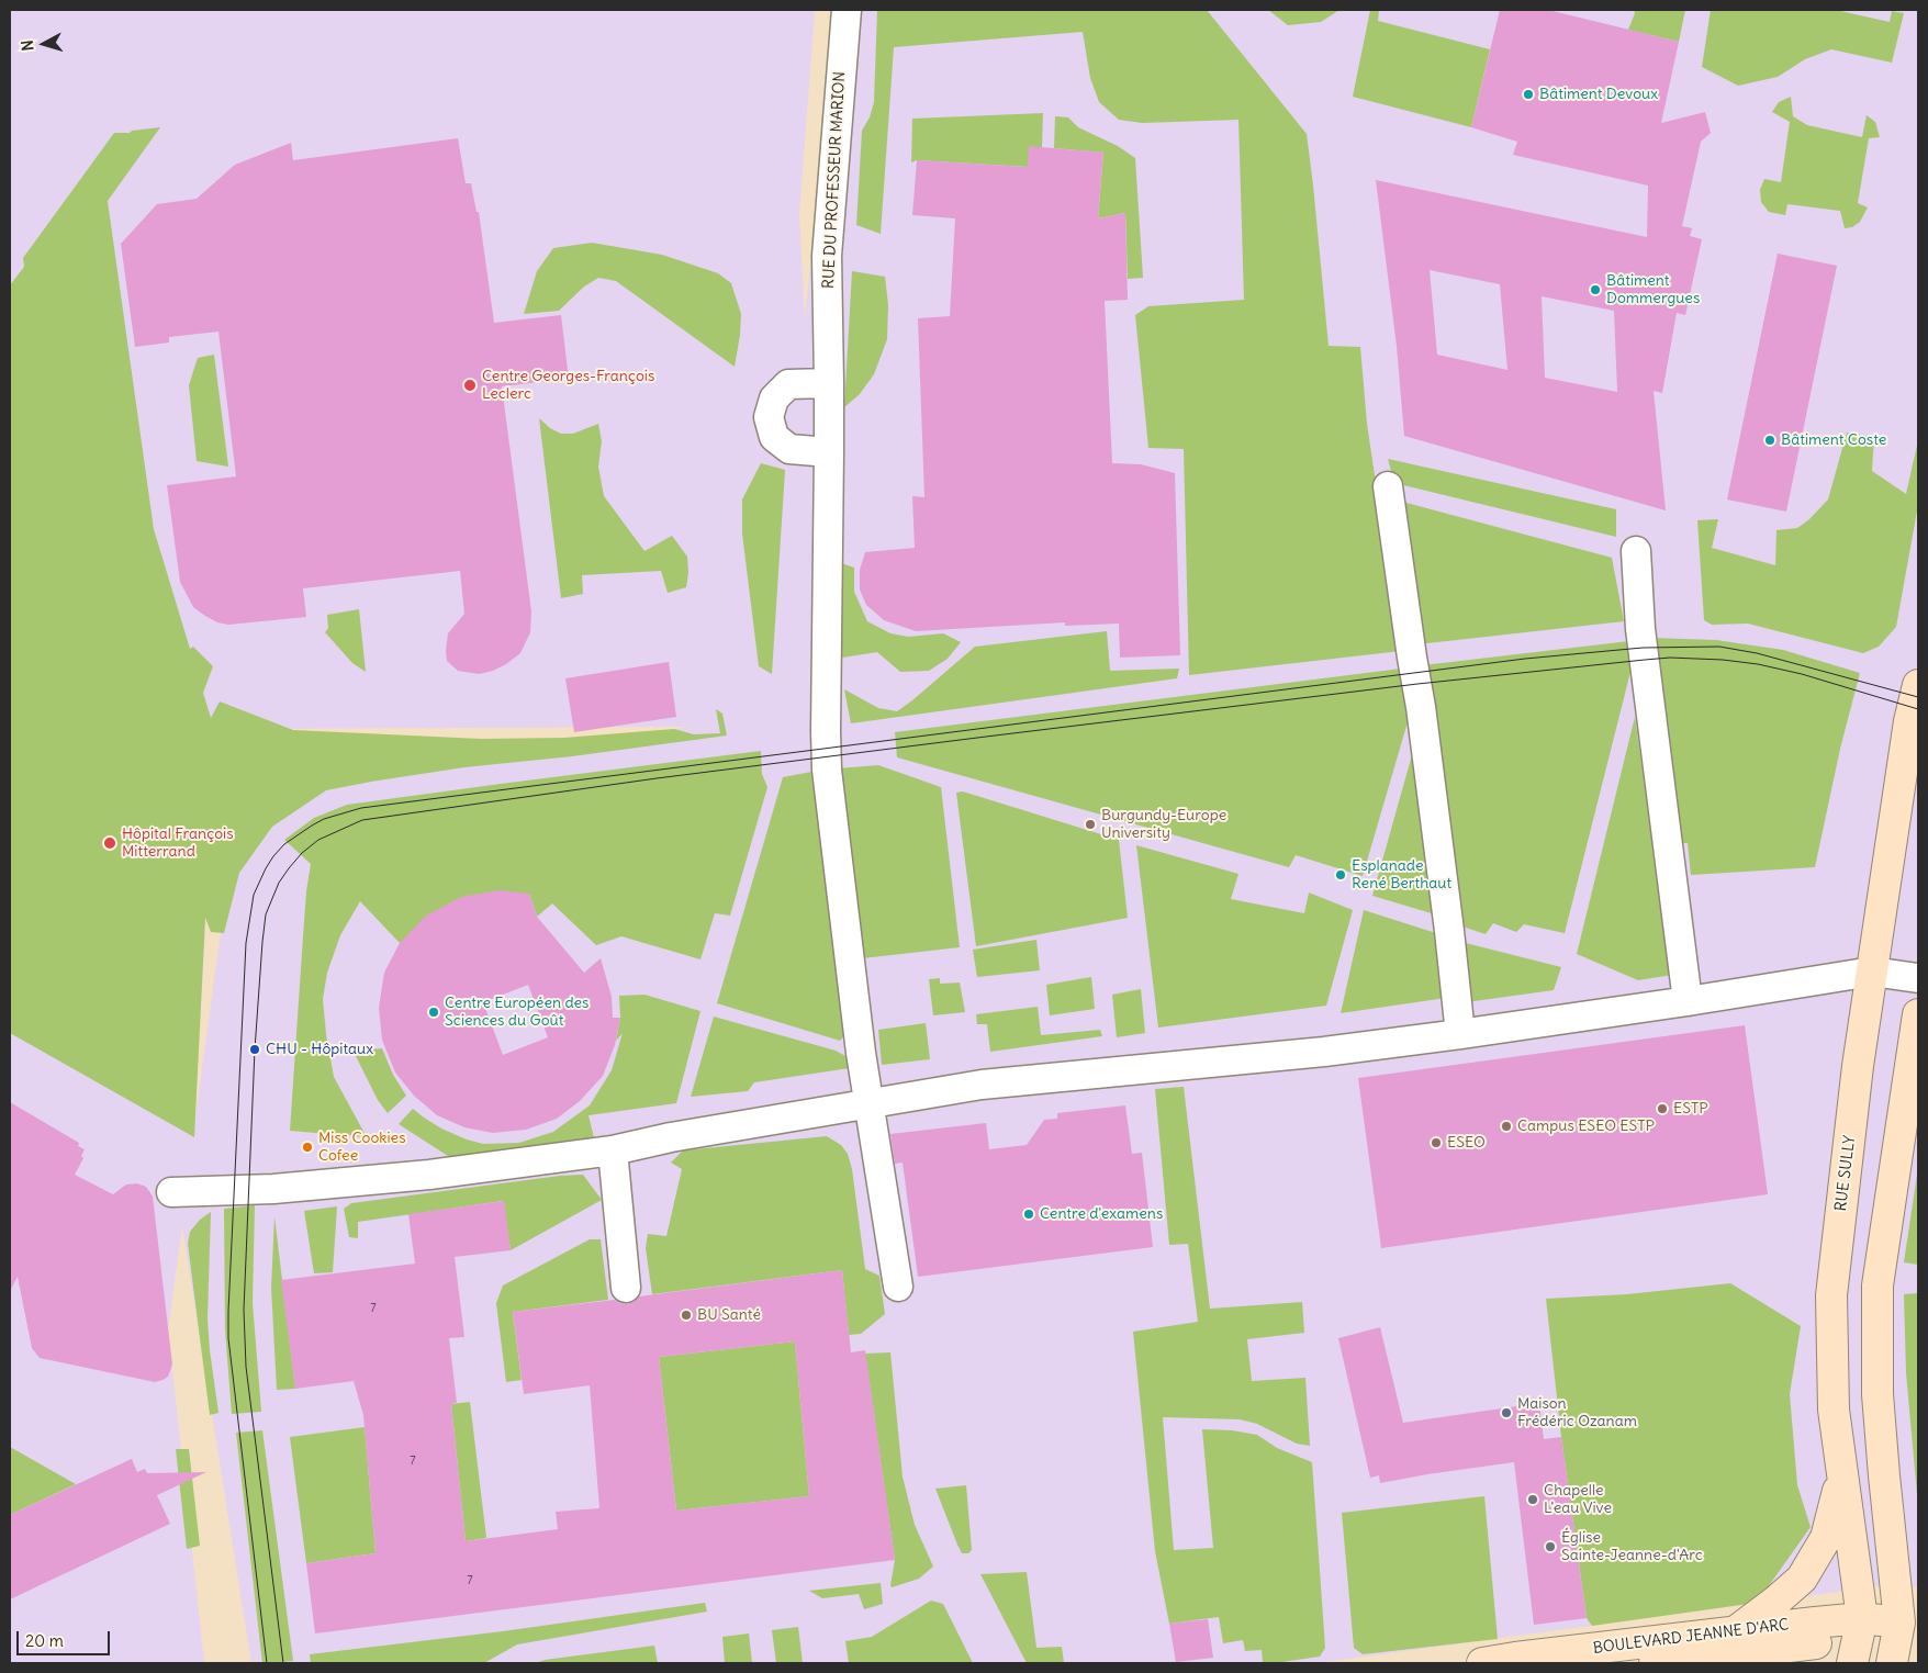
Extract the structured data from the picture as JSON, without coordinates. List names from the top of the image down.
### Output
{
  "streets": {
    "main road": ["RUE SULLY", "BOULEVARD JEANNE D'ARC"],
    "street": ["RUE DU PROFESSEUR MARION"]
  },
  "crossings": [
    ["RUE SULLY", "BOULEVARD JEANNE D'ARC"]
  ],
  "places": [
    "Bâtiment Devoux",
    "Bâtiment Dommergues",
    "Centre Georges-François Leclerc",
    "Bâtiment Coste",
    "Burgundy-Europe University",
    "Hôpital François Mitterrand",
    "Esplanade René Berthaut",
    "Centre Européen des Sciences du Goût",
    "CHU - Hôpitaux",
    "ESTP",
    "Campus ESEO ESTP",
    "ESEO",
    "Miss Cookies Cofee",
    "Centre d'examens",
    "BU Santé",
    "Maison Frédéric Ozanam",
    "Chapelle L'eau Vive",
    "Église Sainte-Jeanne-d'Arc"
  ],
  "house_numbers": ["7", "7", "7"],
  "scale_bar": "20 m",
  "north": "left"
}
